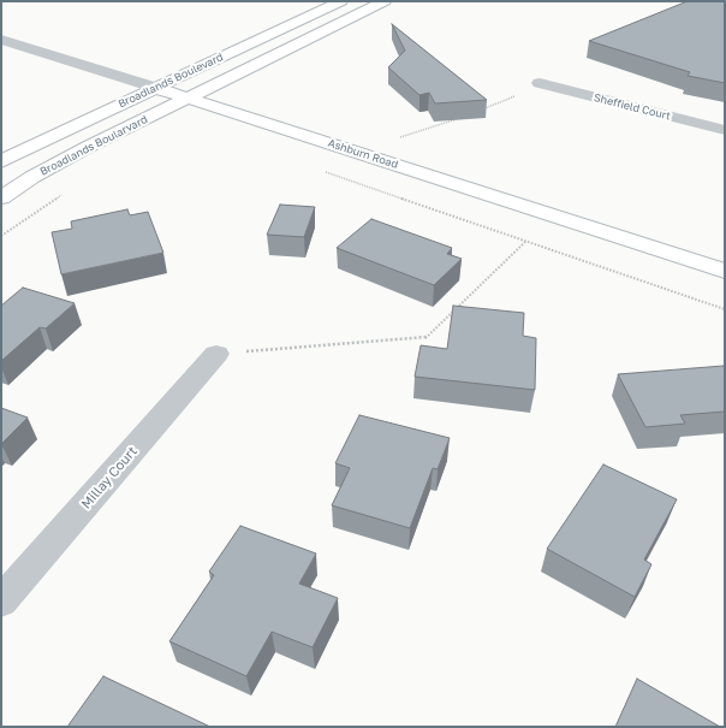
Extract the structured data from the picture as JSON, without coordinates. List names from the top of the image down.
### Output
{
  "streets": {
    "main road": ["Broadlands Boulevard", "Broadlands Boularvard", "Ashburn Road"],
    "street": ["Sheffield Court", "Millay Court"]
  },
  "crossings": [
    ["Broadlands Boulevard", "Broadlands Boularvard"],
    ["Broadlands Boulevard", "Ashburn Road"],
    ["Broadlands Boularvard", "Ashburn Road"]
  ]
}
